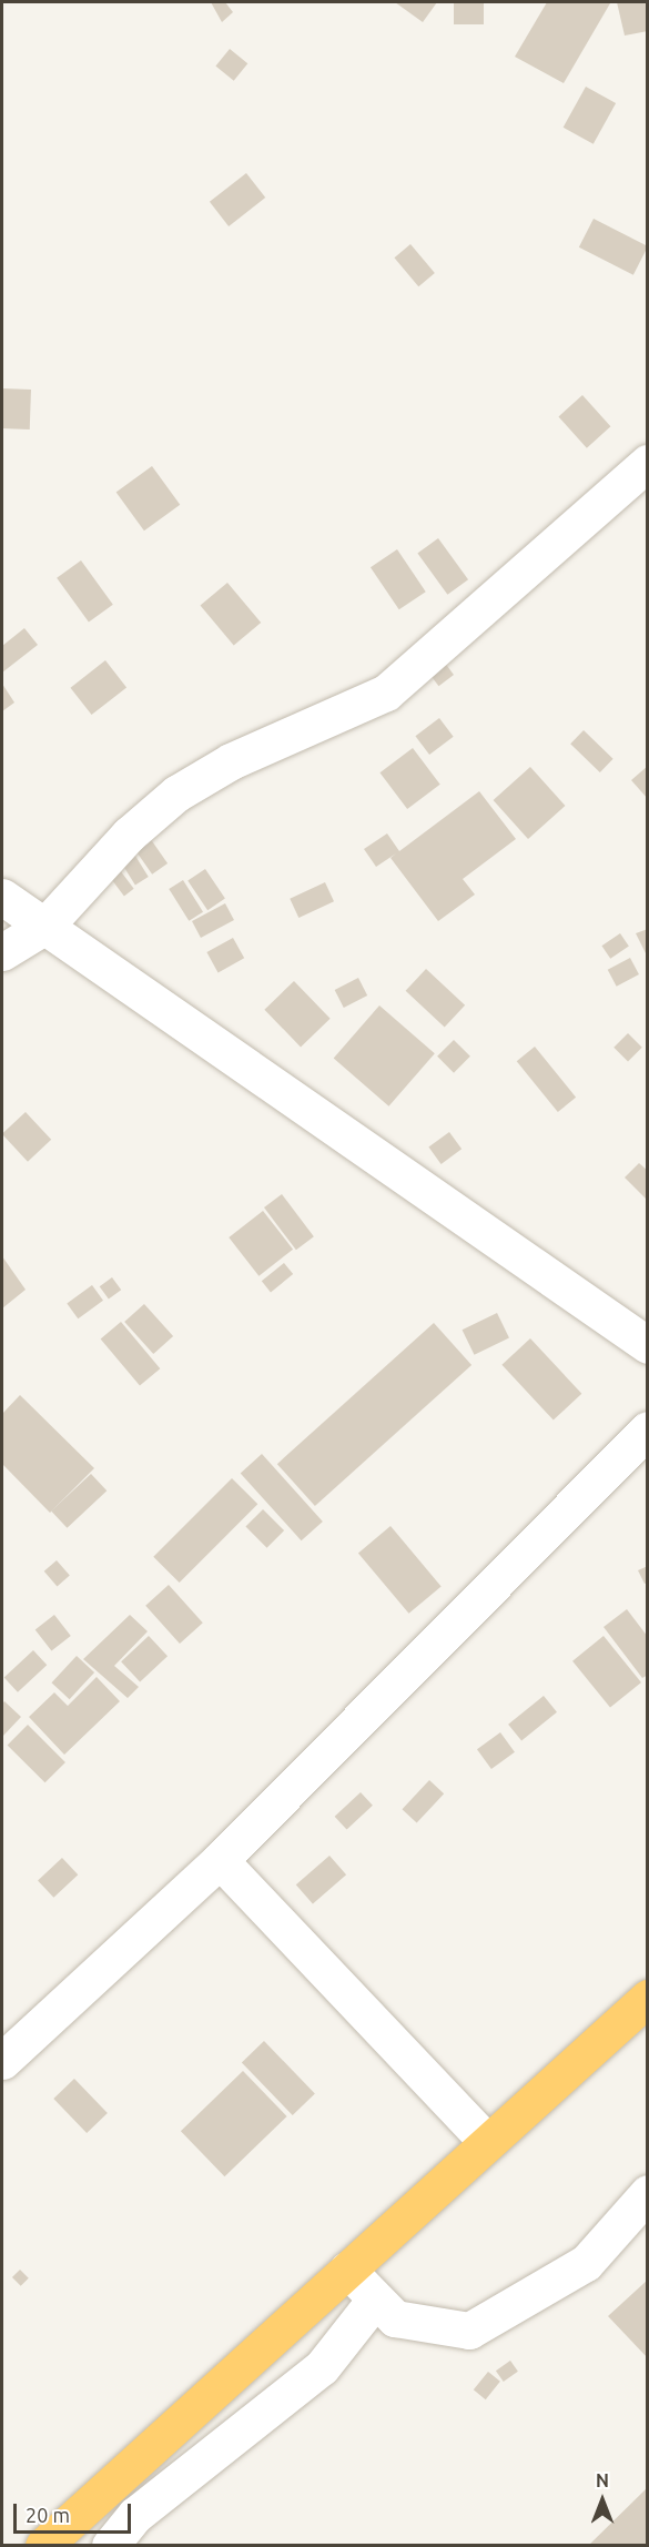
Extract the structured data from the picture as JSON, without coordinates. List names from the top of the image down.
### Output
{
  "scale_bar": "20 m",
  "north": "top"
}
